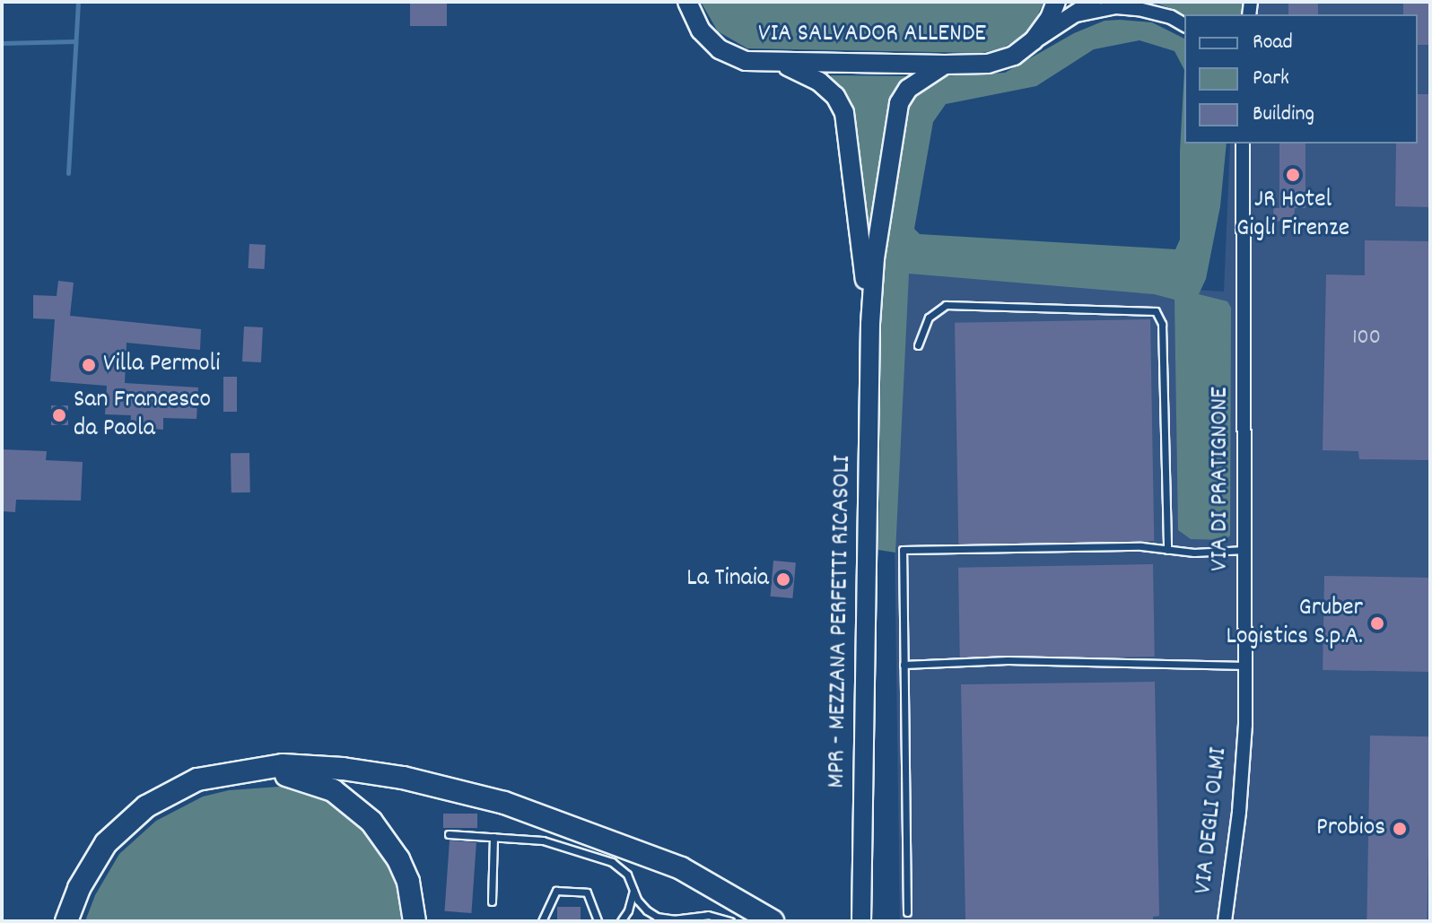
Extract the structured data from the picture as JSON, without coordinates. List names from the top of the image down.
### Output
{
  "streets": {
    "main road": ["VIA SALVADOR ALLENDE", "MPR - MEZZANA PERFETTI RICASOLI"],
    "street": ["VIA DI PRATIGNONE", "VIA DEGLI OLMI"]
  },
  "crossings": [
    ["VIA SALVADOR ALLENDE", "MPR - MEZZANA PERFETTI RICASOLI"],
    ["VIA DI PRATIGNONE", "VIA DEGLI OLMI"]
  ],
  "places": [
    "JR Hotel Gigli Firenze",
    "Villa Permoli",
    "San Francesco da Paola",
    "La Tinaia",
    "Gruber Logistics S.p.A.",
    "Probios"
  ],
  "house_numbers": ["100"],
  "legend": ["Road", "Park", "Building"]
}
